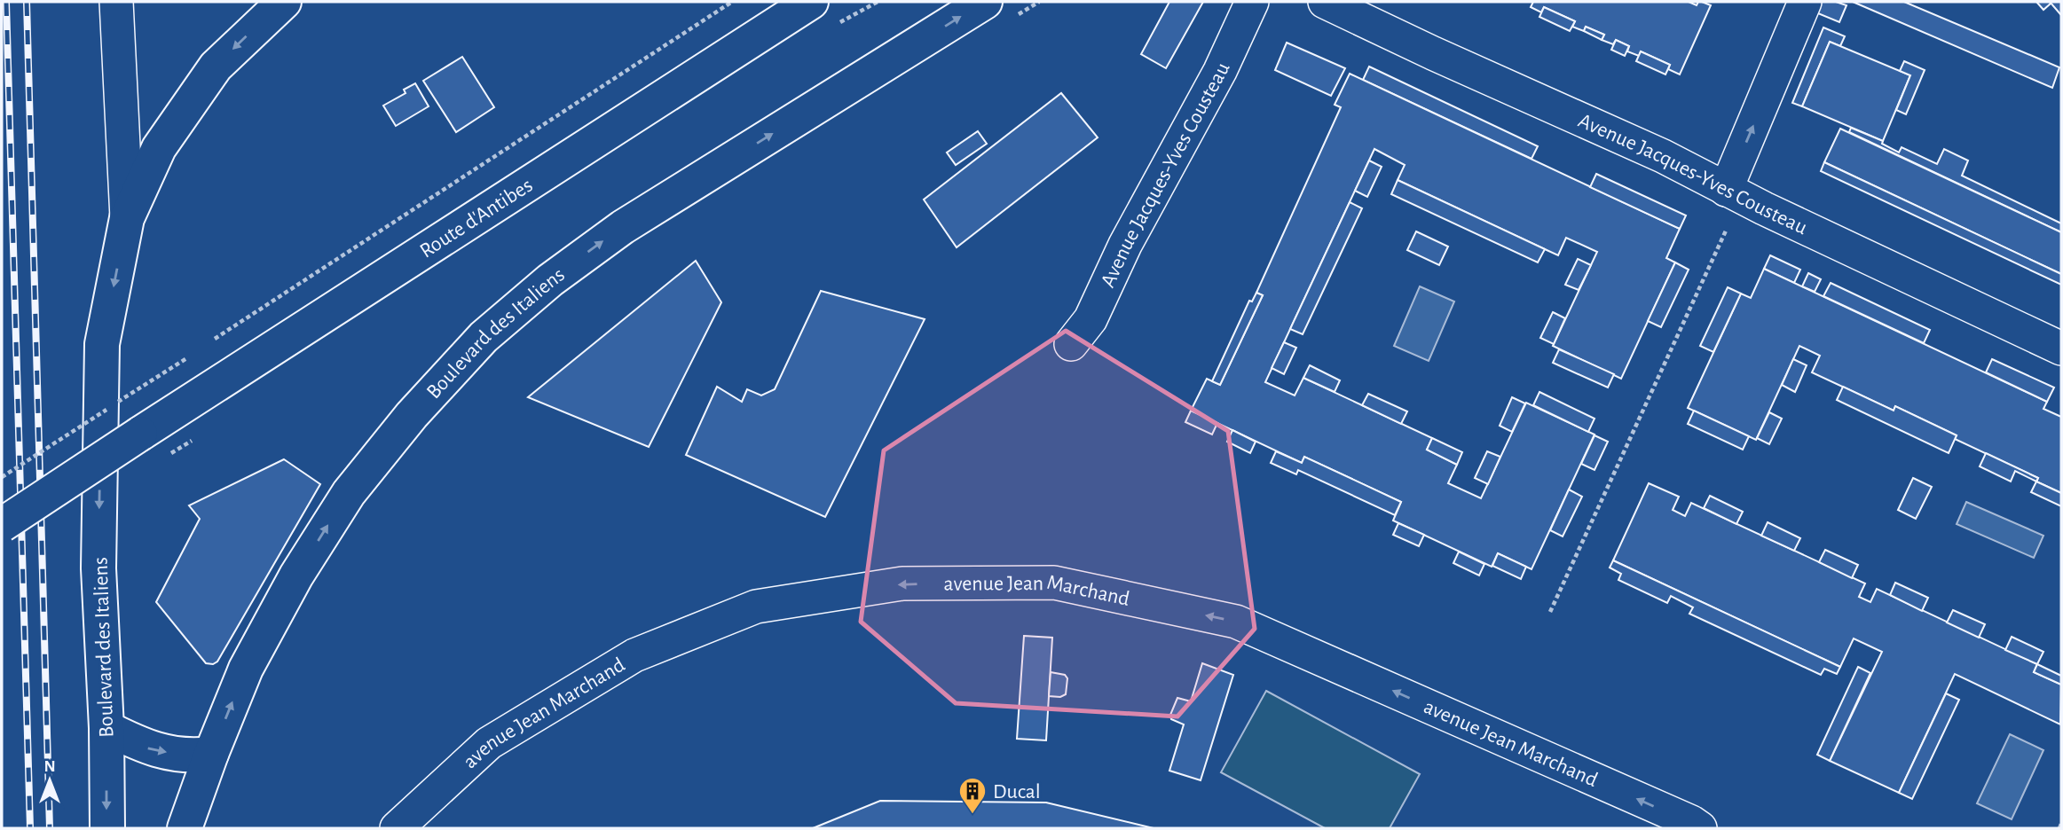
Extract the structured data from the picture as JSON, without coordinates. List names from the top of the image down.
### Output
{
  "streets": {
    "main road": ["Route d'Antibes", "Boulevard des Italiens"],
    "street": ["Avenue Jacques-Yves Cousteau", "avenue Jean Marchand"]
  },
  "one_way": ["avenue Jean Marchand"],
  "places": {
    "building": ["Ducal"]
  },
  "north": "top"
}
